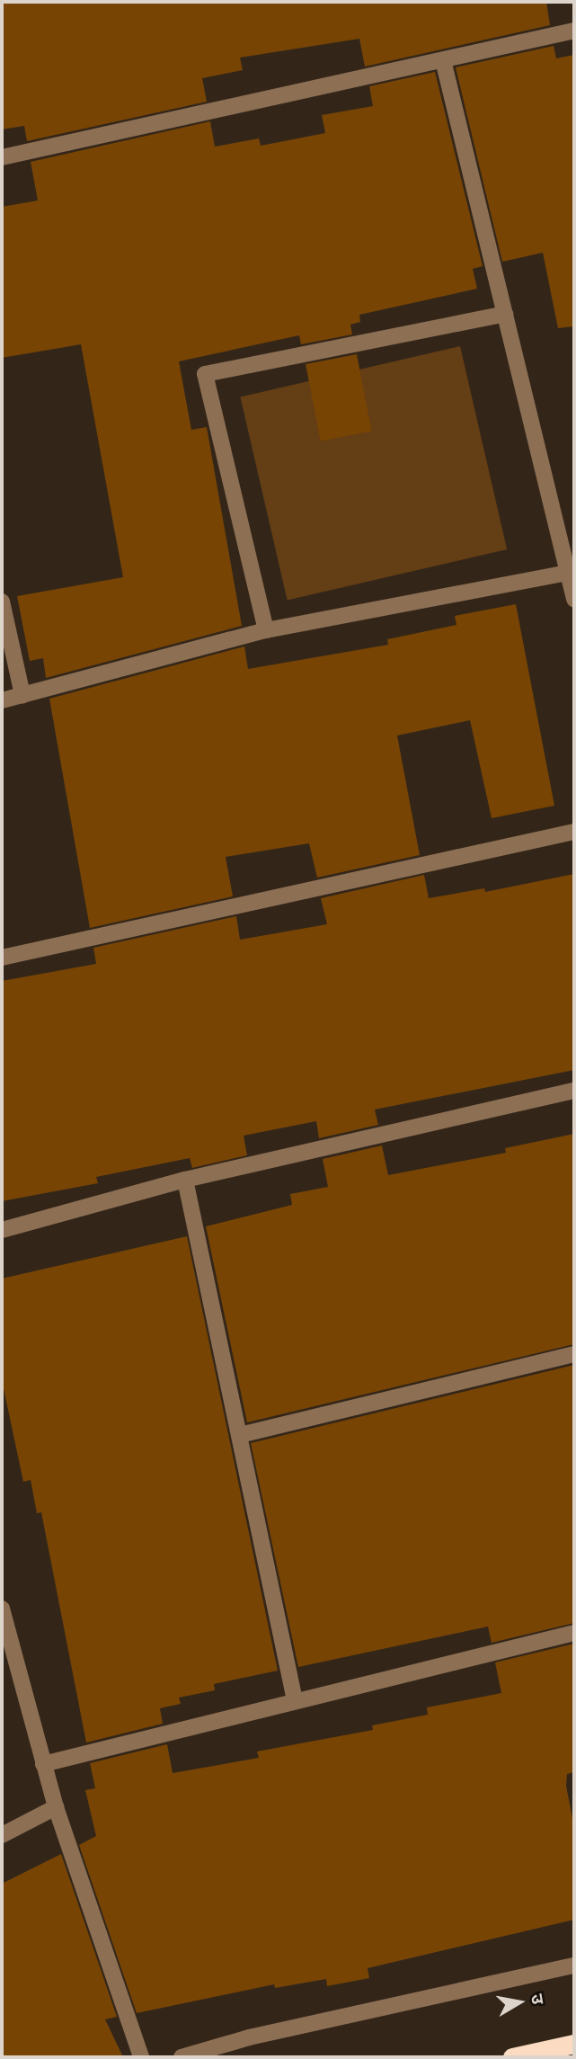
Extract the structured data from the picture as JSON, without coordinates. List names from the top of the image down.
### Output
{
  "north": "right"
}
